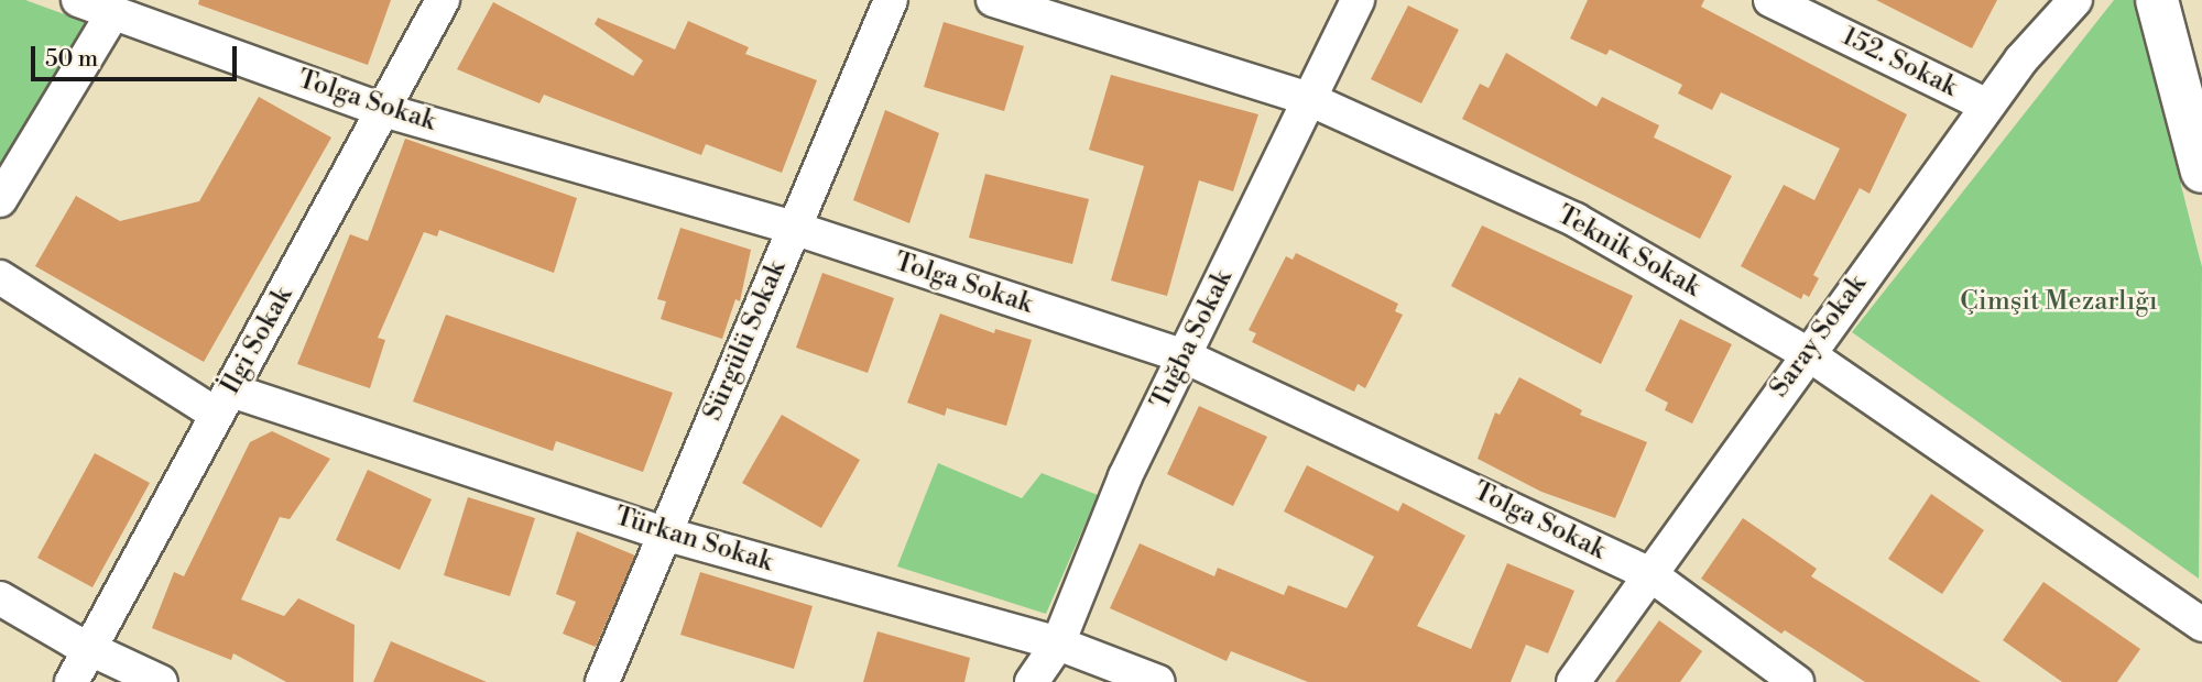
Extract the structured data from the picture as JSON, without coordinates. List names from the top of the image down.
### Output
{
  "streets": {
    "street": [
      "152. Sokak",
      "Tolga Sokak",
      "Teknik Sokak",
      "Saray Sokak",
      "Tuğba Sokak",
      "İlgi Sokak",
      "Sürgülü Sokak",
      "Türkan Sokak"
    ]
  },
  "crossings": [
    ["152. Sokak", "Saray Sokak"],
    ["Tolga Sokak", "Saray Sokak"],
    ["Tolga Sokak", "Tuğba Sokak"],
    ["Tolga Sokak", "İlgi Sokak"],
    ["Tolga Sokak", "Sürgülü Sokak"],
    ["Teknik Sokak", "Saray Sokak"],
    ["Teknik Sokak", "Tuğba Sokak"],
    ["Tuğba Sokak", "Türkan Sokak"],
    ["İlgi Sokak", "Türkan Sokak"],
    ["Sürgülü Sokak", "Türkan Sokak"]
  ],
  "parks": ["Çimşit Mezarlığı"],
  "scale_bar": "50 m"
}
